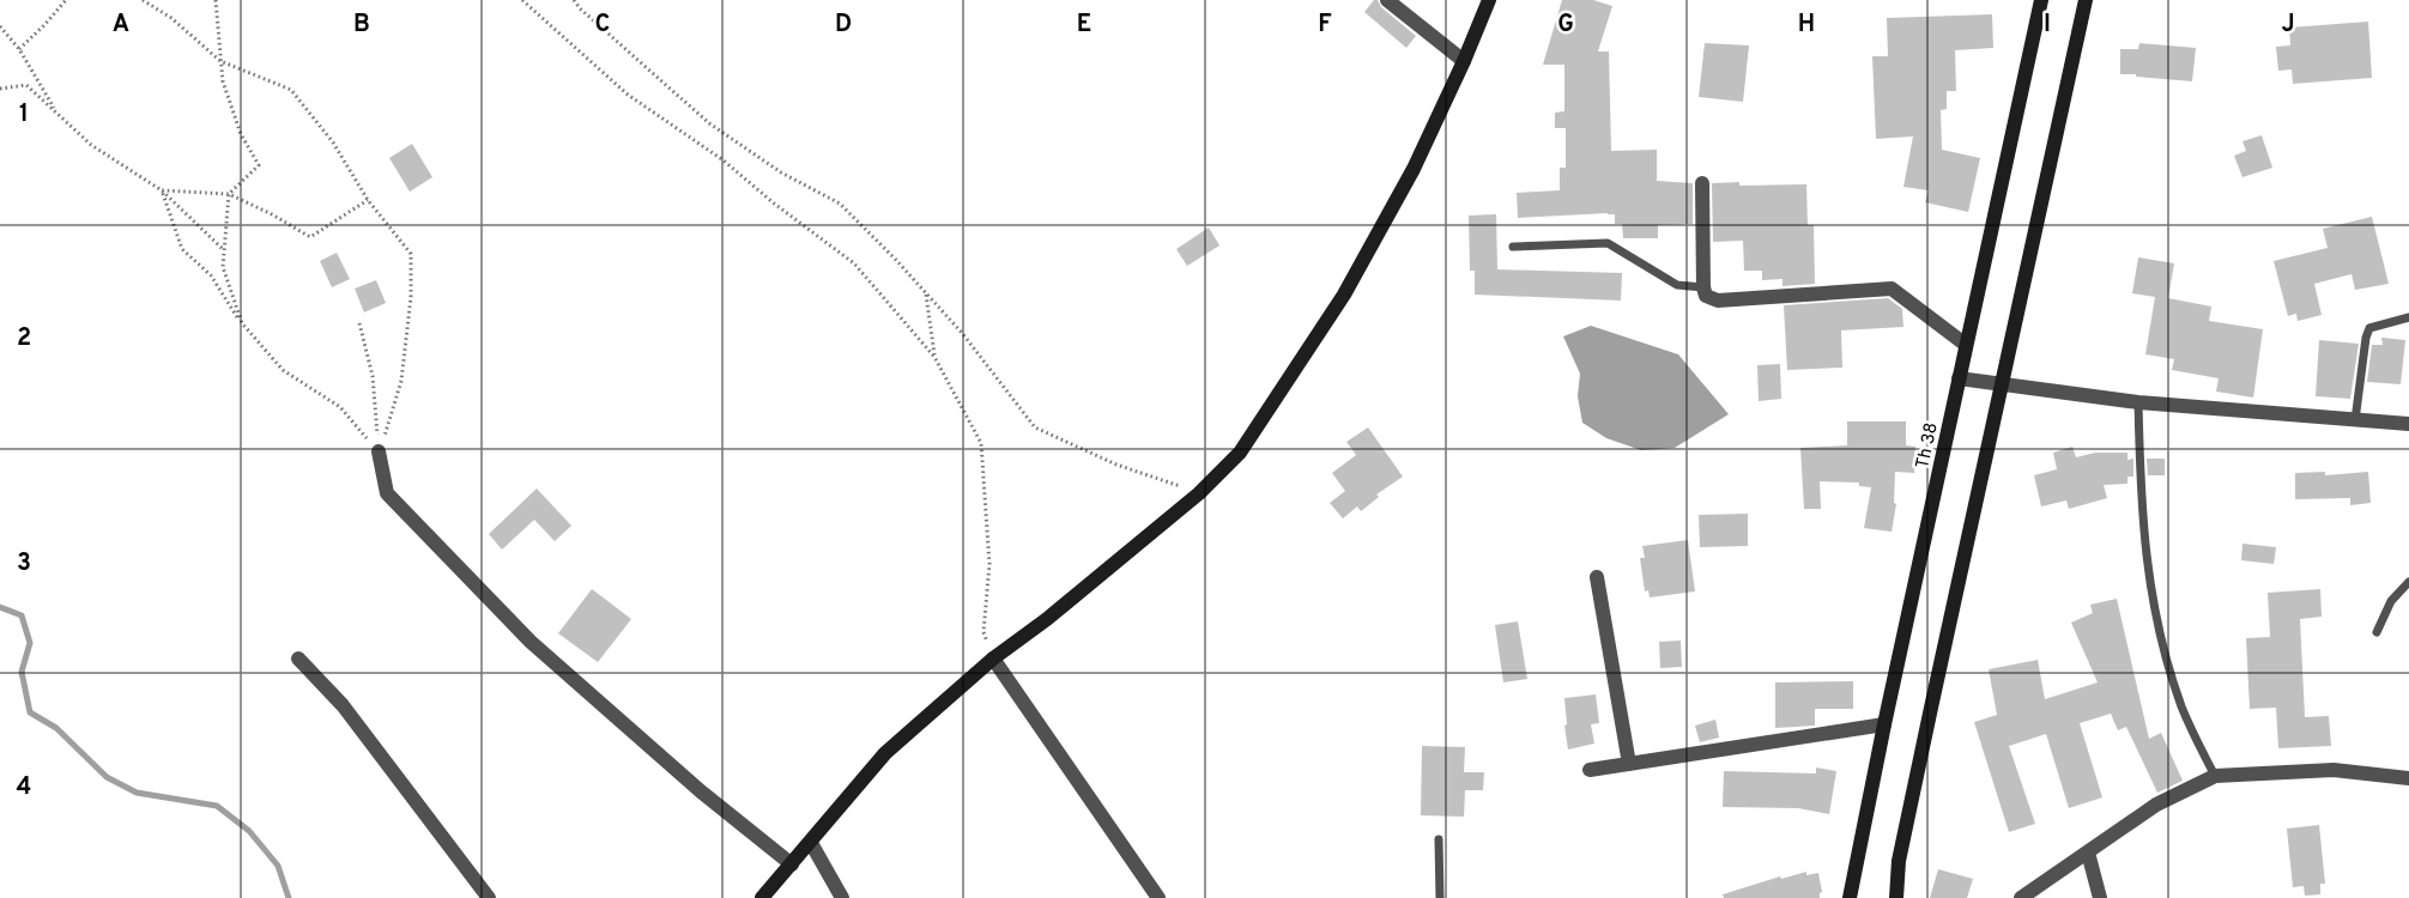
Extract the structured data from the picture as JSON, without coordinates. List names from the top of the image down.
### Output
{
  "streets": {
    "street": ["Th 38"]
  },
  "grid": {
    "columns": [
      "A",
      "B",
      "C",
      "D",
      "E",
      "F",
      "G",
      "H",
      "I",
      "J"
    ],
    "rows": [
      "1",
      "2",
      "3",
      "4"
    ]
  }
}
